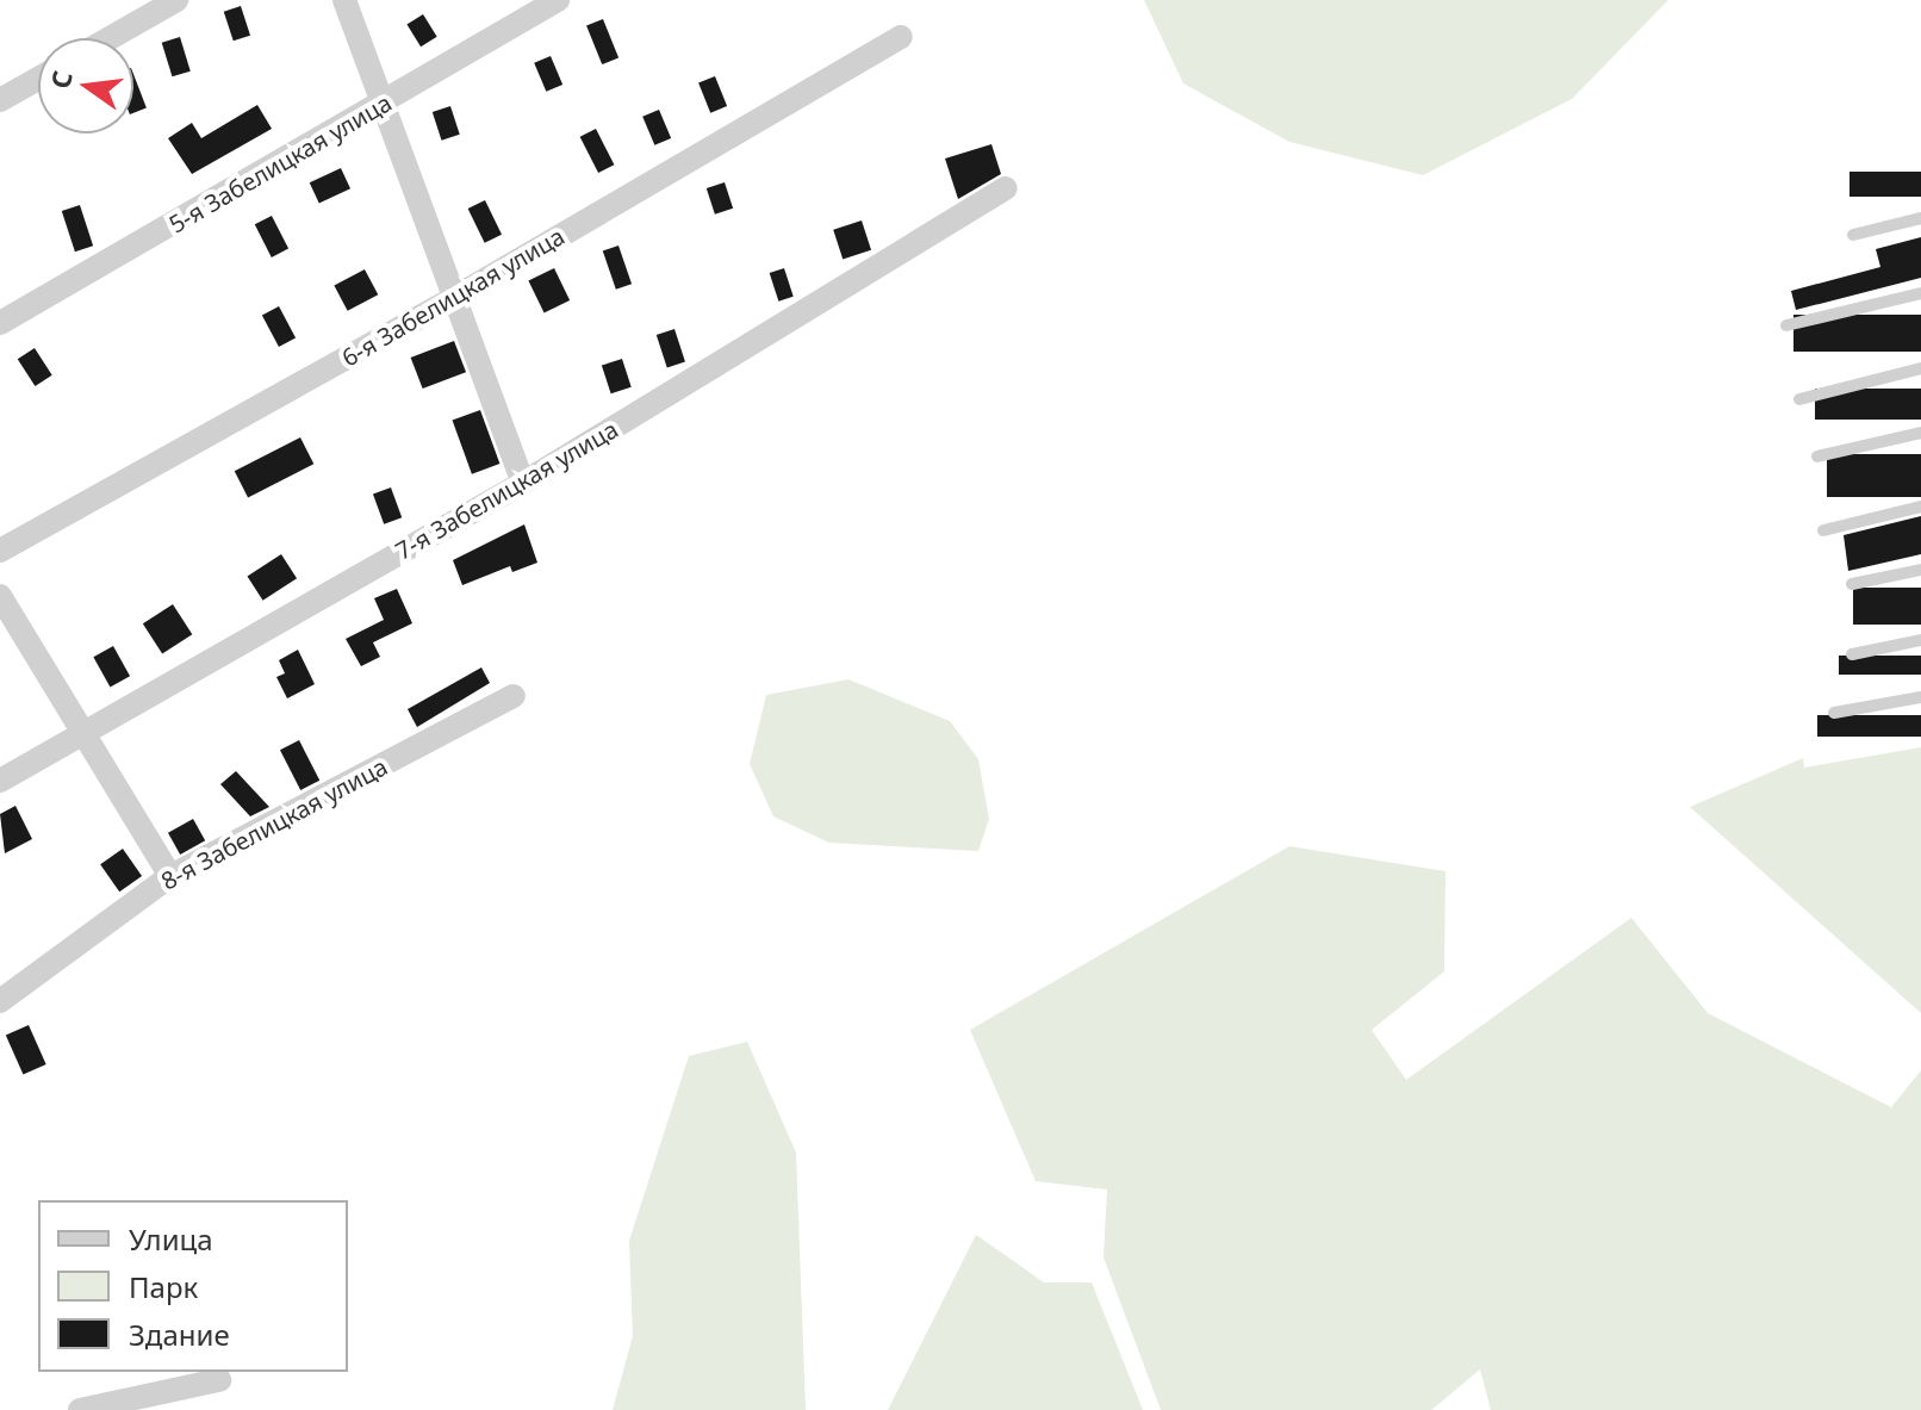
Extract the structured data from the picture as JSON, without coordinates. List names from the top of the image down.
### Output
{
  "streets": {
    "street": [
      "5-я Забелицкая улица",
      "6-я Забелицкая улица",
      "7-я Забелицкая улица",
      "8-я Забелицкая улица"
    ]
  },
  "legend": ["Улица", "Парк", "Здание"],
  "north": "left"
}
